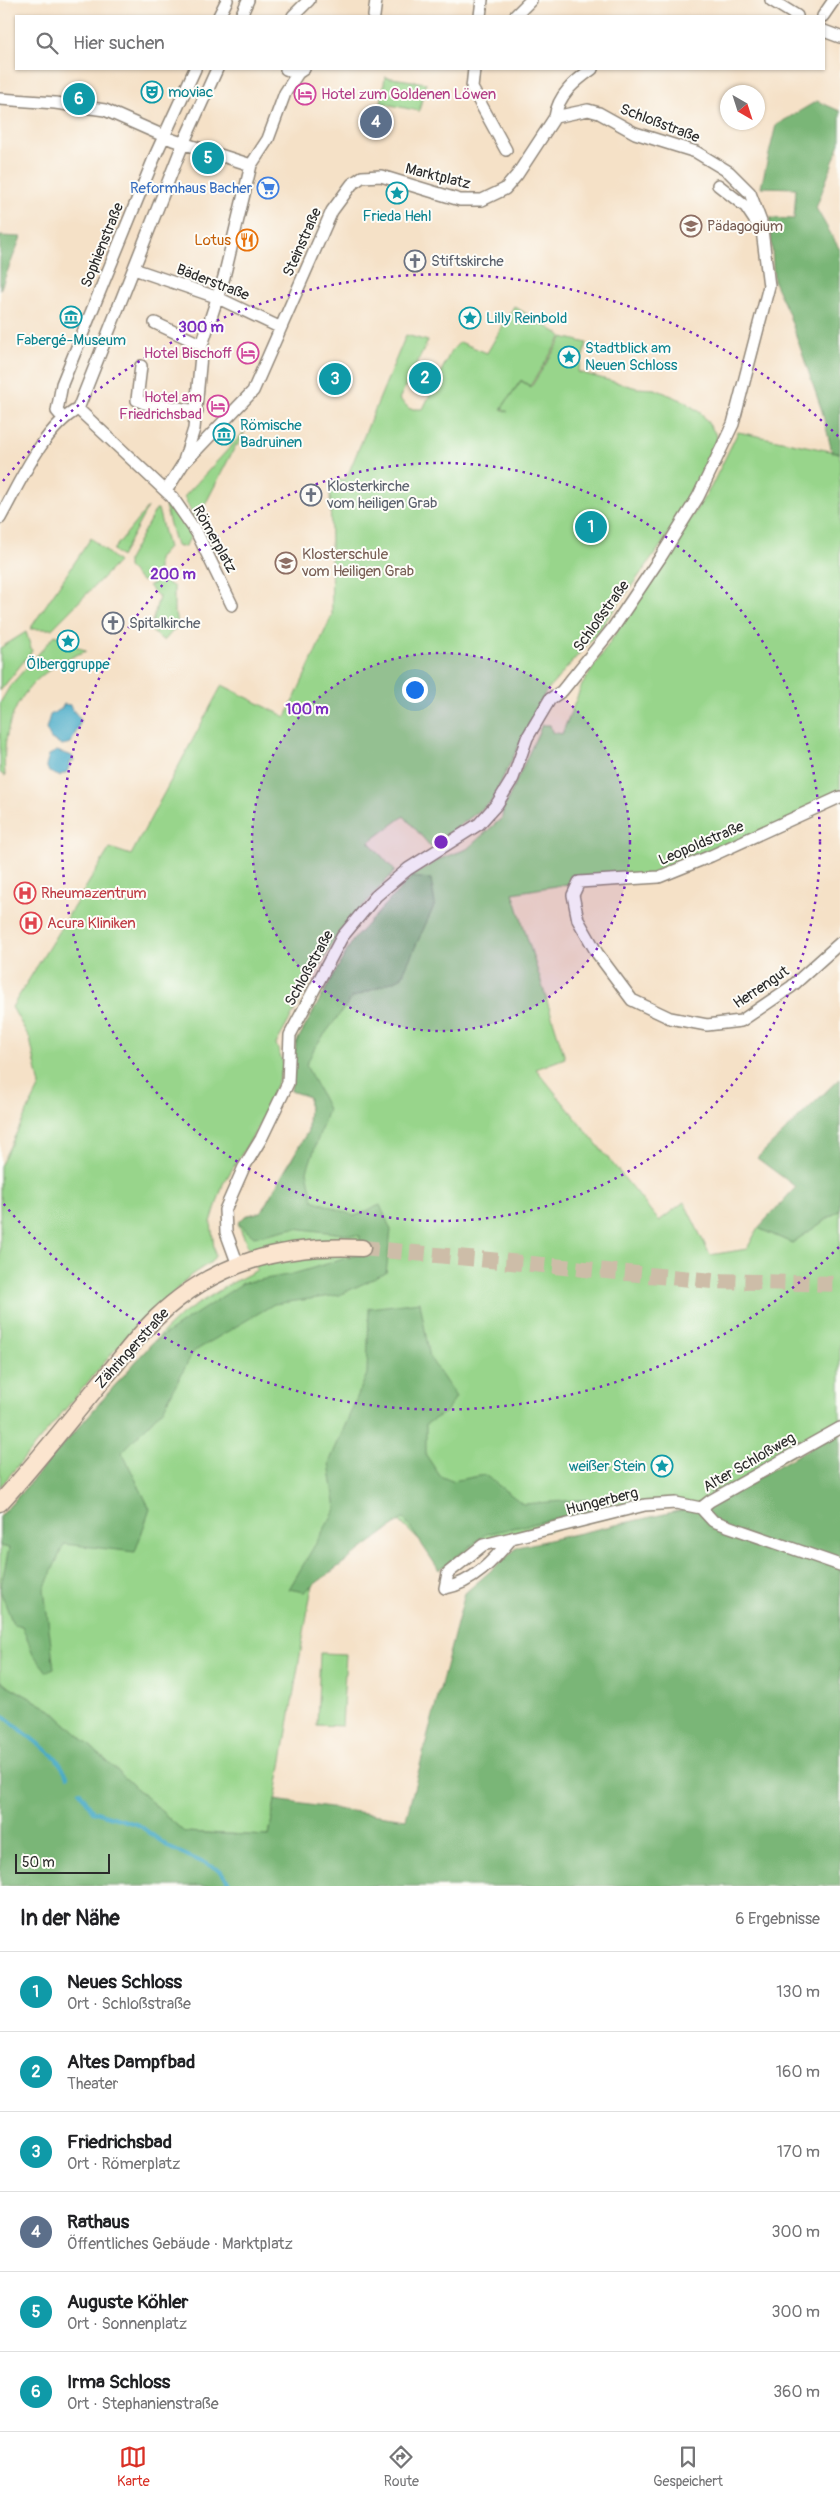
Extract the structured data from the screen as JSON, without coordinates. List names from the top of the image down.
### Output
{
  "streets": {
    "main road": ["Zähringerstraße"],
    "street": [
      "Schloßstraße",
      "Marktplatz",
      "Steinstraße",
      "Sophienstraße",
      "Bäderstraße",
      "Römerplatz",
      "Leopoldstraße",
      "Herrengut",
      "Alter Schloßweg",
      "Hungerberg"
    ]
  },
  "crossings": [
    ["Schloßstraße", "Marktplatz"],
    ["Schloßstraße", "Zähringerstraße"],
    ["Marktplatz", "Steinstraße"],
    ["Steinstraße", "Bäderstraße"],
    ["Leopoldstraße", "Herrengut"],
    ["Alter Schloßweg", "Hungerberg"]
  ],
  "places": {
    "theatre": ["moviac"],
    "hotel": ["Hotel zum Goldenen Löwen", "Hotel Bischoff", "Hotel am Friedrichsbad"],
    "supermarket": ["Reformhaus Bacher"],
    "place": [
      "Frieda Hehl",
      "Lilly Reinbold",
      "Stadtblick am Neuen Schloss",
      "Ölberggruppe",
      "weißer Stein"
    ],
    "school or university": ["Pädagogium", "Klosterschule vom Heiligen Grab"],
    "restaurant": ["Lotus"],
    "church": ["Stiftskirche", "Klosterkirche vom heiligen Grab", "Spitalkirche"],
    "museum": ["Fabergé-Museum", "Römische Badruinen"],
    "hospital": ["Rheumazentrum", "Acura Kliniken"]
  },
  "scale_bar": "50 m",
  "north": "bottom right",
  "page": {
    "search": "Hier suchen",
    "pins": [
      "6",
      "4",
      "5",
      "2",
      "3",
      "1"
    ],
    "scale": "50 m",
    "heading": ["In der Nähe", "6 Ergebnisse"],
    "list": [
      {
        "mark": "1",
        "name": "Neues Schloss",
        "note": "Ort · Schloßstraße",
        "value": "130 m"
      },
      {
        "mark": "2",
        "name": "Altes Dampfbad",
        "note": "Theater",
        "value": "160 m"
      },
      {
        "mark": "3",
        "name": "Friedrichsbad",
        "note": "Ort · Römerplatz",
        "value": "170 m"
      },
      {
        "mark": "4",
        "name": "Rathaus",
        "note": "Öffentliches Gebäude · Marktplatz",
        "value": "300 m"
      },
      {
        "mark": "5",
        "name": "Auguste Köhler",
        "note": "Ort · Sonnenplatz",
        "value": "300 m"
      },
      {
        "mark": "6",
        "name": "Irma Schloss",
        "note": "Ort · Stephanienstraße",
        "value": "360 m"
      }
    ],
    "nav": ["Karte", "Route", "Gespeichert"]
  },
  "rings": ["300 m", "200 m", "100 m"]
}
